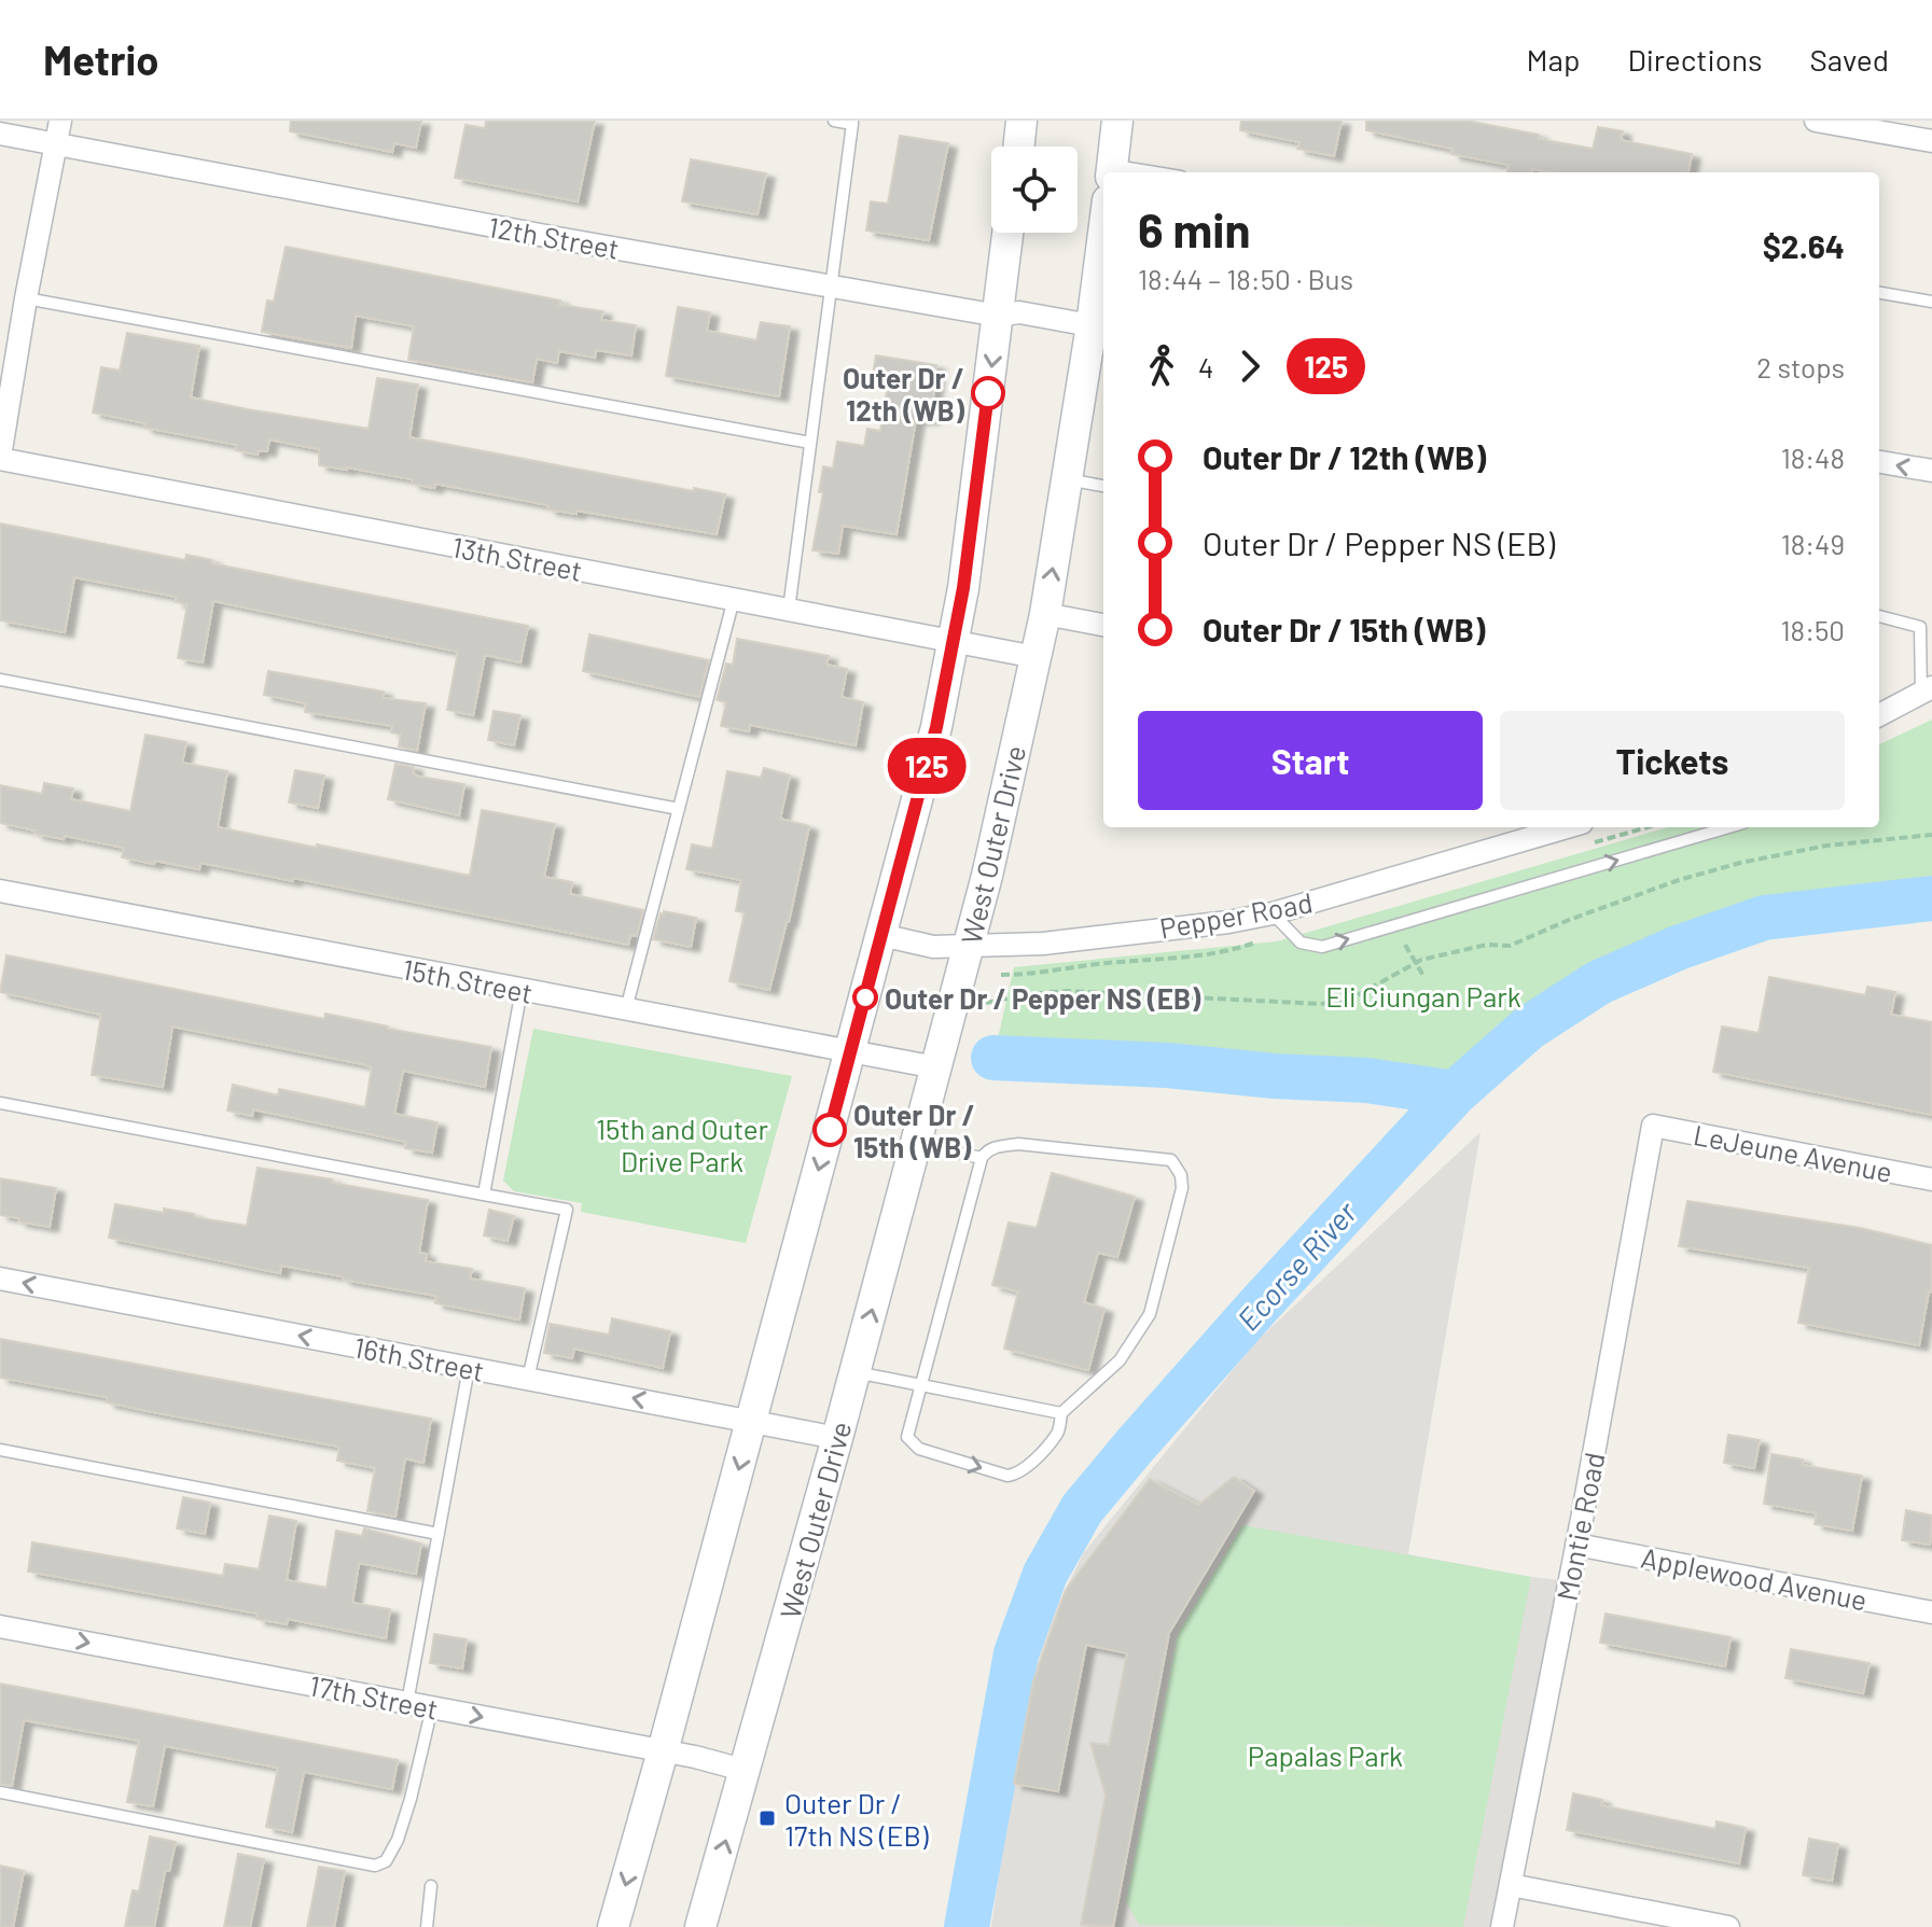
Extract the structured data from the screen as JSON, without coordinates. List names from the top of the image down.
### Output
{
  "streets": {
    "main road": ["West Outer Drive"],
    "street": [
      "12th Street",
      "13th Street",
      "Pepper Road",
      "15th Street",
      "LeJeune Avenue",
      "16th Street",
      "Montie Road",
      "Applewood Avenue",
      "17th Street"
    ]
  },
  "crossings": [
    ["12th Street", "West Outer Drive"],
    ["13th Street", "West Outer Drive"],
    ["West Outer Drive", "Pepper Road"],
    ["West Outer Drive", "15th Street"],
    ["West Outer Drive", "16th Street"],
    ["West Outer Drive", "17th Street"],
    ["LeJeune Avenue", "Montie Road"],
    ["Montie Road", "Applewood Avenue"]
  ],
  "one_way": ["16th Street", "17th Street"],
  "water": ["Ecorse River"],
  "parks": ["Eli Ciungan Park", "15th and Outer Drive Park", "Papalas Park"],
  "places": {
    "other": ["Outer Dr / 12th (WB)", "Outer Dr / Pepper NS (EB)", "Outer Dr / 15th (WB)"],
    "transit": ["Outer Dr / 17th NS (EB)"]
  },
  "lines": ["bus line 125"],
  "page": {
    "header": "Metrio",
    "nav": ["Map", "Directions", "Saved"],
    "on_map": "125",
    "heading": ["6 min", "18:44 – 18:50 · Bus", "$2.64"],
    "legs": ["4", "125", "2 stops"],
    "list": [
      {
        "name": "Outer Dr / 12th (WB)",
        "value": "18:48"
      },
      {
        "name": "Outer Dr / Pepper NS (EB)",
        "value": "18:49"
      },
      {
        "name": "Outer Dr / 15th (WB)",
        "value": "18:50"
      }
    ],
    "buttons": ["Start", "Tickets"]
  }
}
